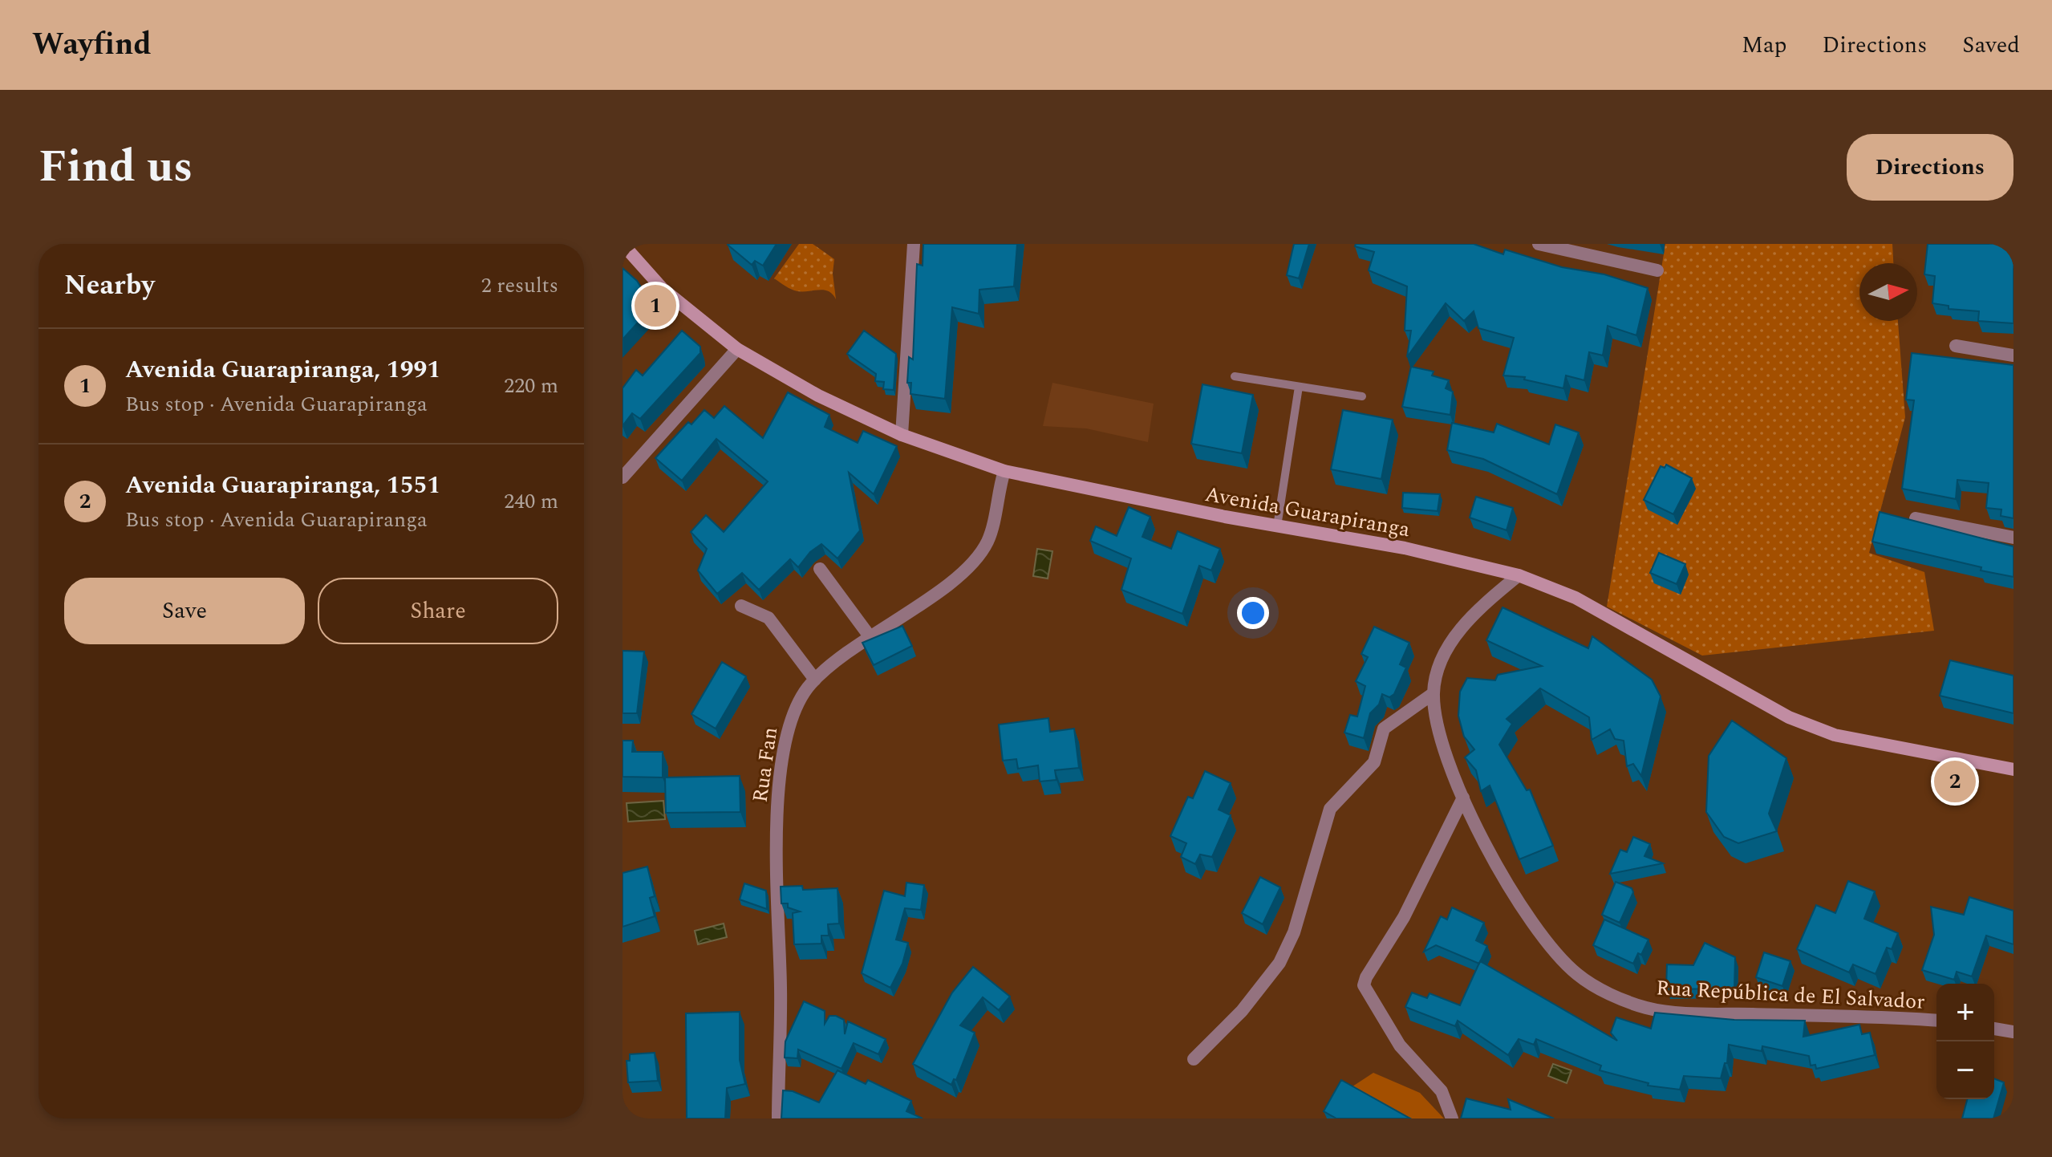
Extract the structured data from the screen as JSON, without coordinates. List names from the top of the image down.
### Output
{
  "streets": {
    "main road": ["Avenida Guarapiranga"],
    "street": ["Rua Fan", "Rua República de El Salvador"]
  },
  "crossings": [
    ["Avenida Guarapiranga", "Rua Fan"],
    ["Avenida Guarapiranga", "Rua República de El Salvador"]
  ],
  "north": "right",
  "page": {
    "header": "Wayfind",
    "nav": ["Map", "Directions", "Saved"],
    "title": "Find us",
    "buttons": [
      "Directions",
      ["Save", "Share"]
    ],
    "heading": ["Nearby", "2 results"],
    "pins": ["1", "2"],
    "list": [
      {
        "mark": "1",
        "name": "Avenida Guarapiranga, 1991",
        "note": "Bus stop · Avenida Guarapiranga",
        "value": "220 m"
      },
      {
        "mark": "2",
        "name": "Avenida Guarapiranga, 1551",
        "note": "Bus stop · Avenida Guarapiranga",
        "value": "240 m"
      }
    ],
    "map_buttons": ["+", "−"]
  }
}
